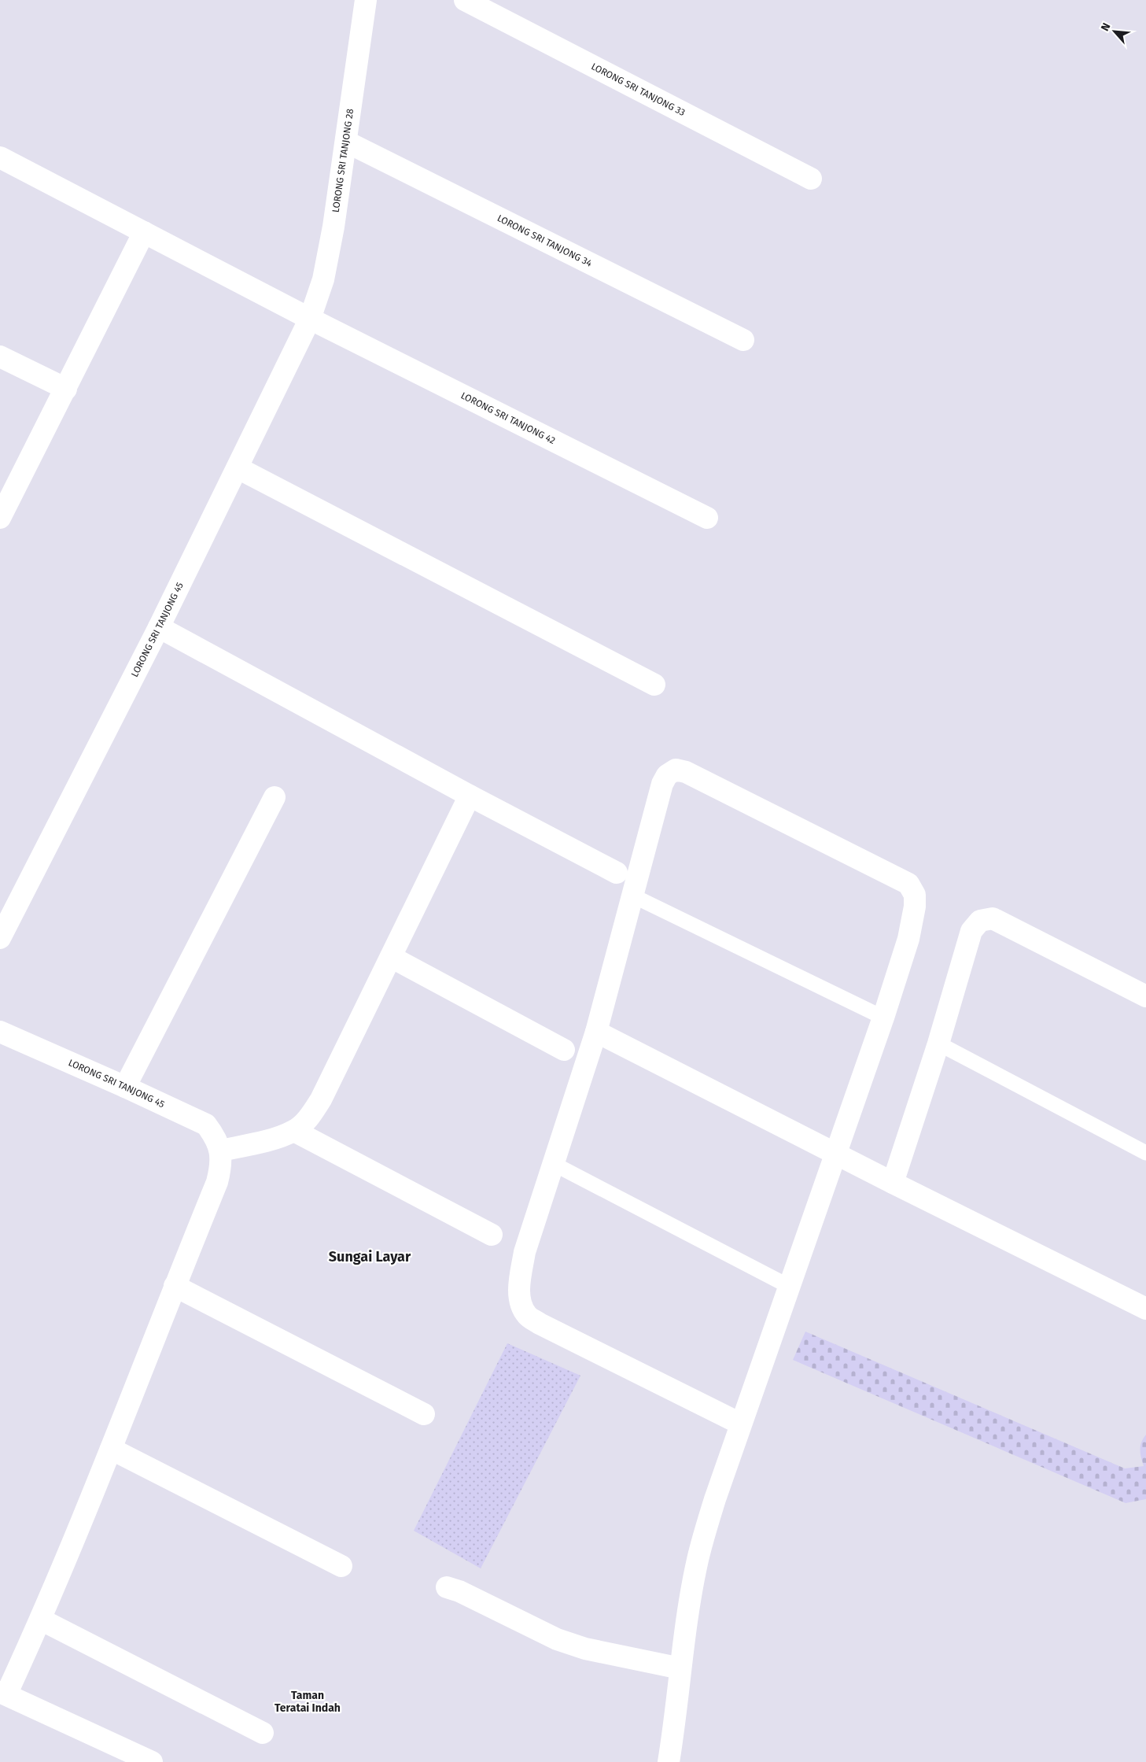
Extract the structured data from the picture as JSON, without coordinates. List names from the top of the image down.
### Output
{
  "streets": {
    "street": [
      "LORONG SRI TANJONG 33",
      "LORONG SRI TANJONG 28",
      "LORONG SRI TANJONG 34",
      "LORONG SRI TANJONG 42",
      "LORONG SRI TANJONG 45"
    ]
  },
  "crossings": [
    ["LORONG SRI TANJONG 28", "LORONG SRI TANJONG 34"],
    ["LORONG SRI TANJONG 28", "LORONG SRI TANJONG 42"],
    ["LORONG SRI TANJONG 28", "LORONG SRI TANJONG 45"],
    ["LORONG SRI TANJONG 42", "LORONG SRI TANJONG 45"]
  ],
  "districts": ["Sungai Layar", "Taman Teratai Indah"],
  "north": "top left"
}
